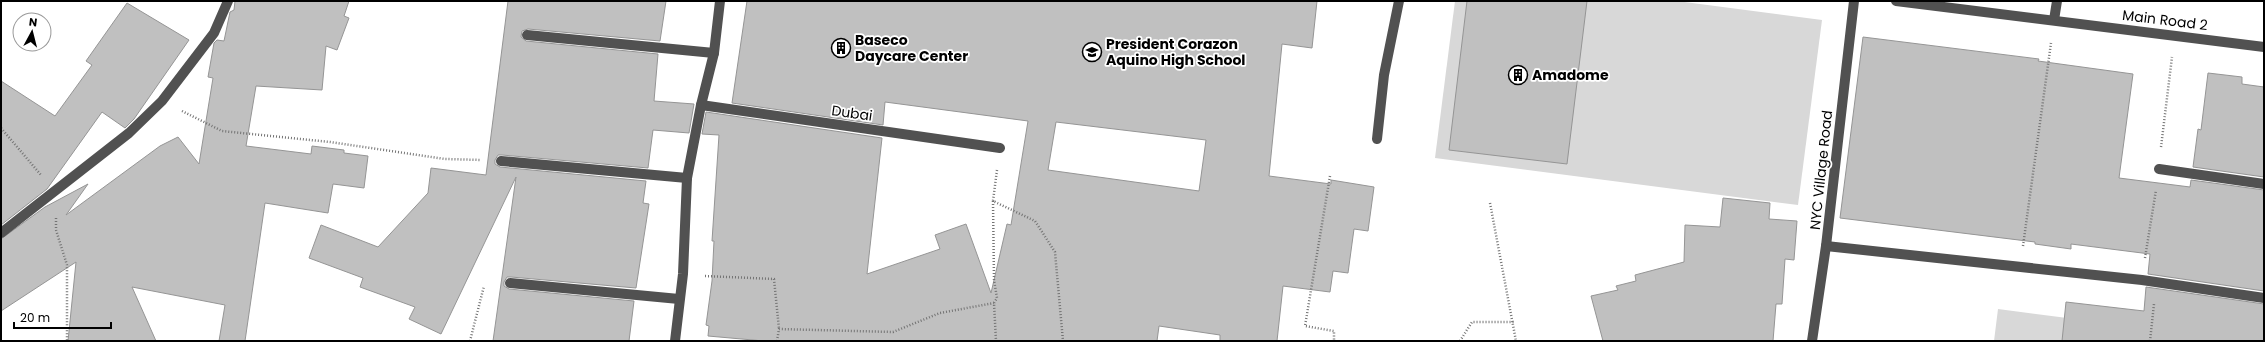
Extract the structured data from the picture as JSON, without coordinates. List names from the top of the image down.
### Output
{
  "streets": {
    "street": ["Main Road 2", "Dubai", "NYC Village Road"]
  },
  "places": {
    "building": ["Baseco Daycare Center", "Amadome"],
    "school or university": ["President Corazon Aquino High School"]
  },
  "scale_bar": "20 m",
  "north": "top"
}
